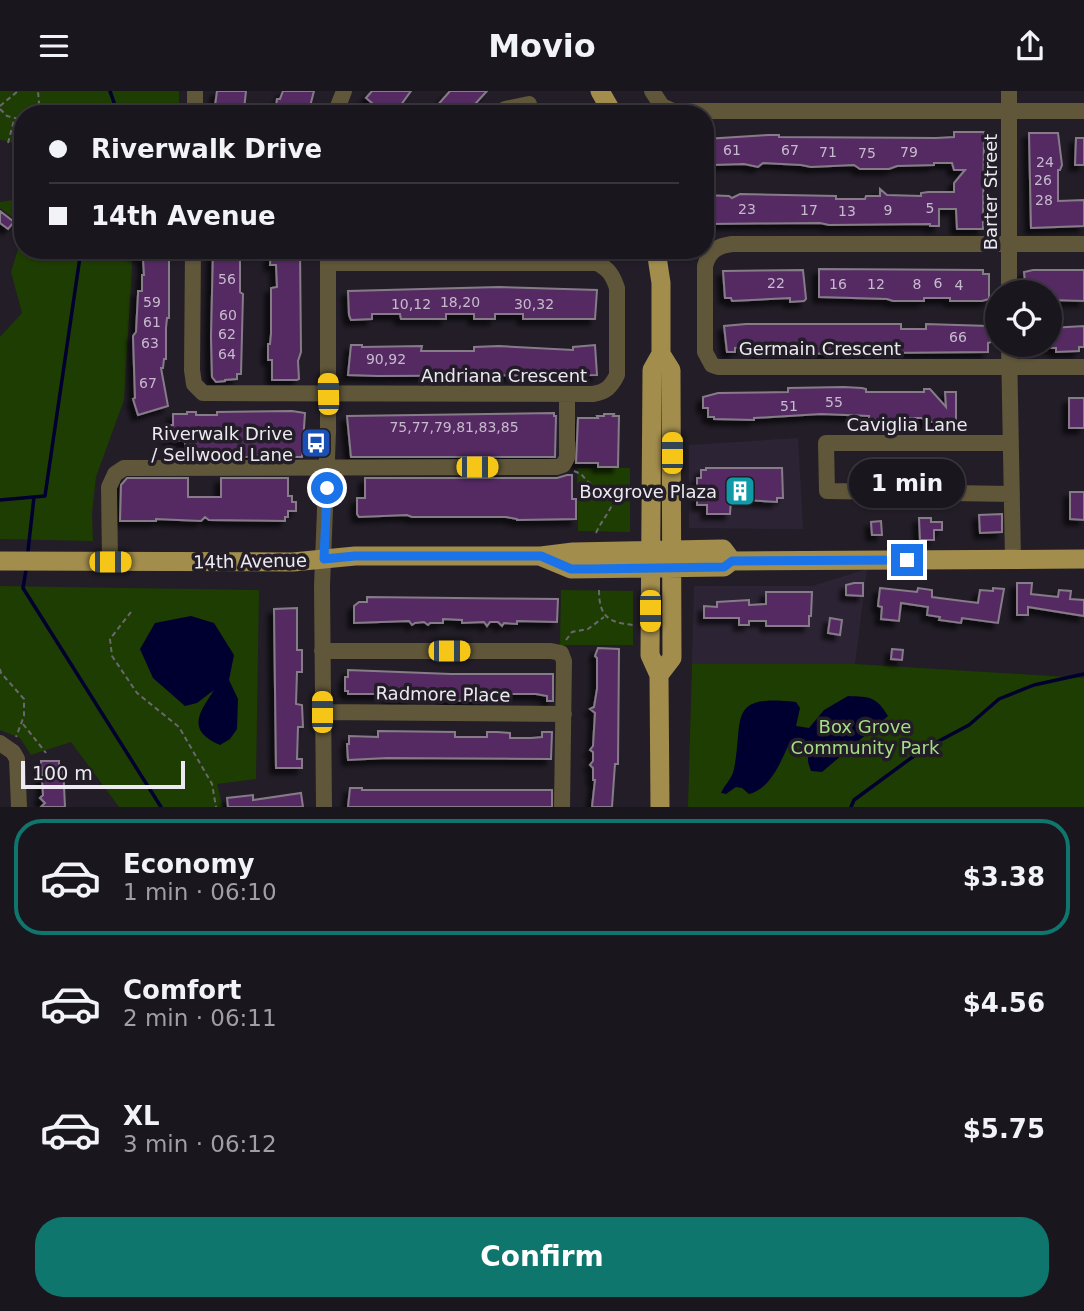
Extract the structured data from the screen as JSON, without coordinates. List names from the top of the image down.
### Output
{
  "streets": {
    "main road": ["14th Avenue"],
    "street": [
      "Barter Street",
      "Germain Crescent",
      "Andriana Crescent",
      "Caviglia Lane",
      "Radmore Place"
    ]
  },
  "crossings": [
    ["Barter Street", "Germain Crescent"]
  ],
  "parks": ["Box Grove Community Park"],
  "places": {
    "bus stop": ["Riverwalk Drive / Sellwood Lane"],
    "building": ["Boxgrove Plaza"]
  },
  "house_numbers": [
    "61",
    "67",
    "71",
    "79",
    "75",
    "24",
    "26",
    "28",
    "5",
    "23",
    "17",
    "9",
    "13",
    "56",
    "22",
    "6",
    "16",
    "12",
    "8",
    "4",
    "59",
    "18,20",
    "10,12",
    "30,32",
    "60",
    "61",
    "62",
    "66",
    "63",
    "64",
    "90,92",
    "67",
    "55",
    "51",
    "75,77,79,81,83,85"
  ],
  "scale_bar": "100 m",
  "page": {
    "header": "Movio",
    "banner": ["Riverwalk Drive", "14th Avenue"],
    "bubble": "1 min",
    "scale": "100 m",
    "list": [
      {
        "name": "Economy",
        "note": "1 min · 06:10",
        "value": "$3.38"
      },
      {
        "name": "Comfort",
        "note": "2 min · 06:11",
        "value": "$4.56"
      },
      {
        "name": "XL",
        "note": "3 min · 06:12",
        "value": "$5.75"
      }
    ],
    "buttons": "Confirm"
  }
}
